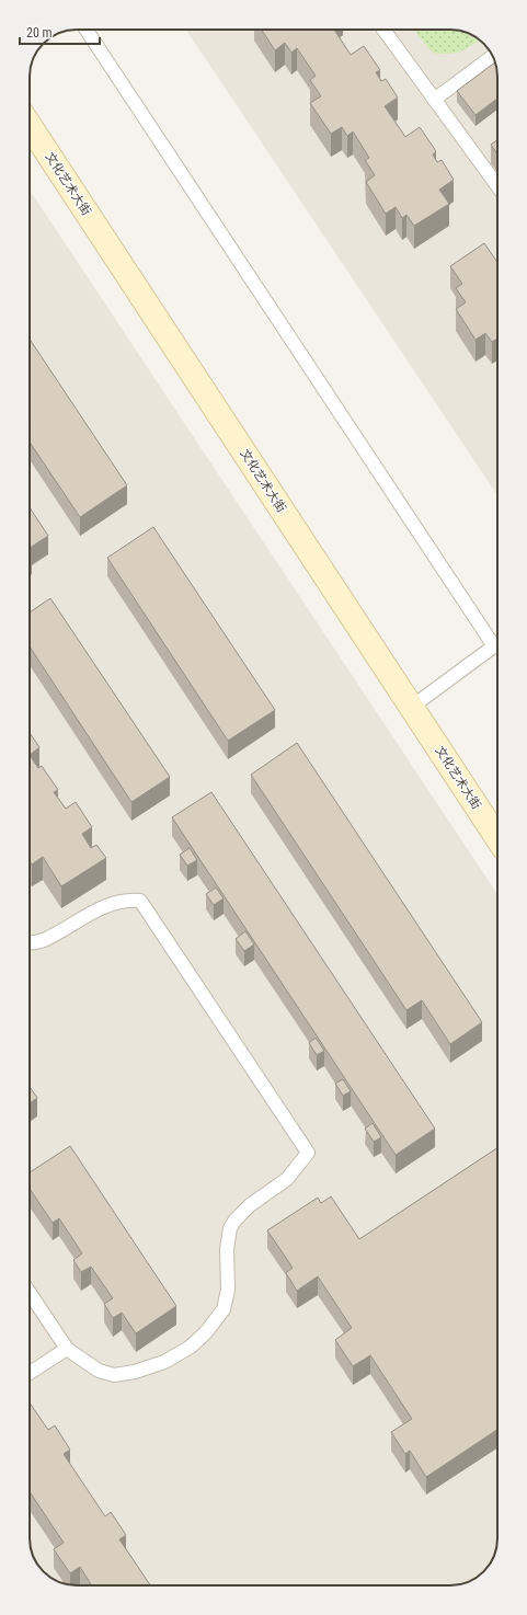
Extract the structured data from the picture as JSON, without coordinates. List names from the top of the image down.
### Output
{
  "streets": {
    "street": ["文化艺术大街"]
  },
  "scale_bar": "20 m"
}
